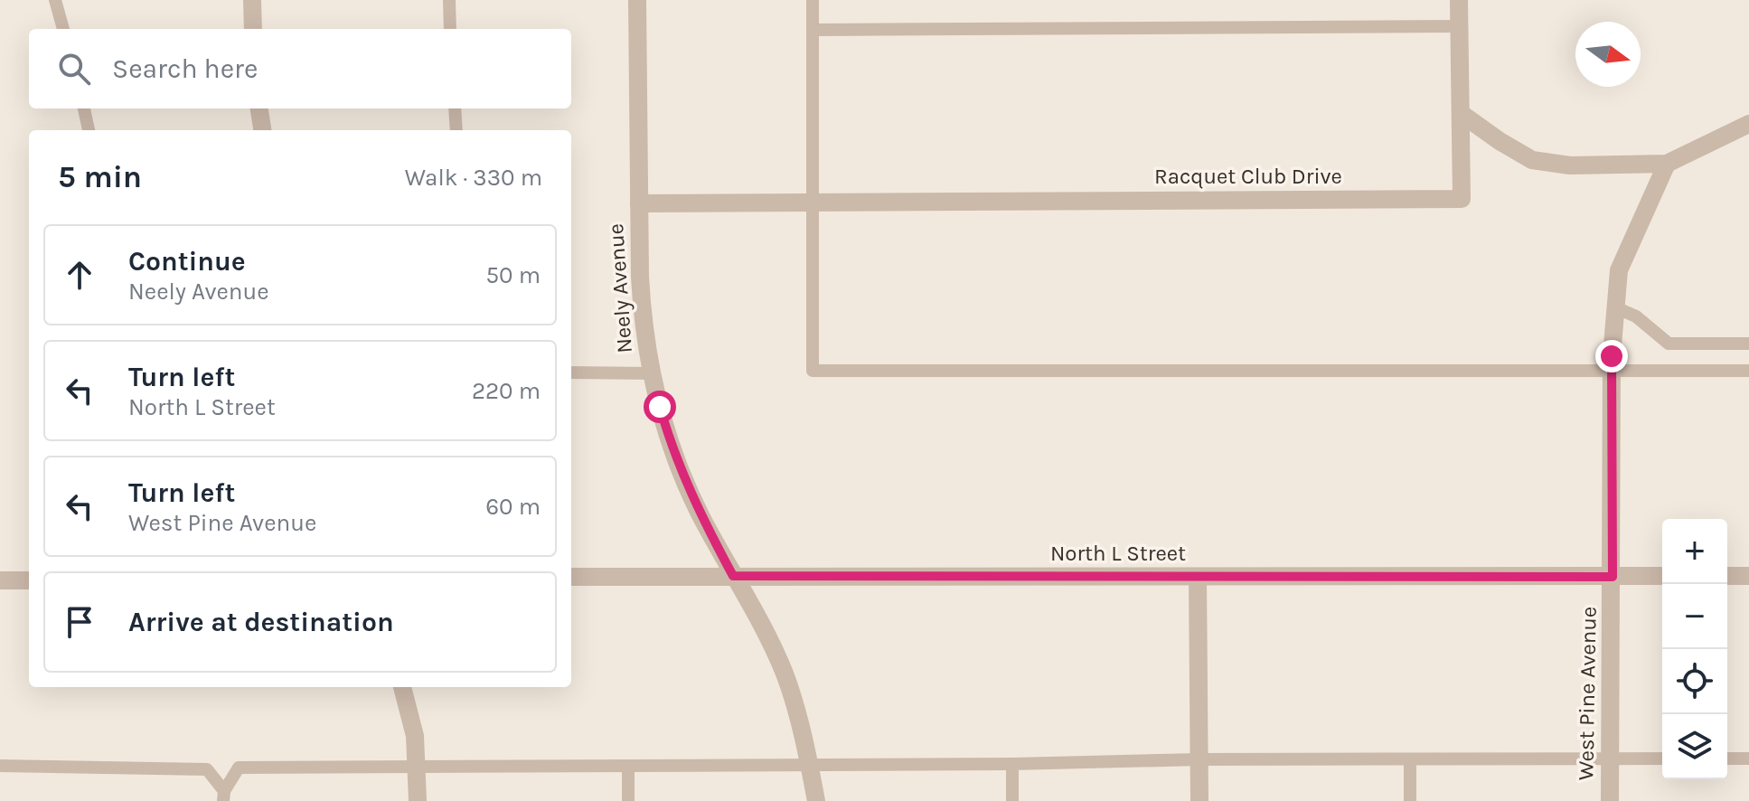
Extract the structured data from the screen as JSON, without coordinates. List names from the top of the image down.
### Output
{
  "streets": {
    "street": [
      "Racquet Club Drive",
      "Neely Avenue",
      "North L Street",
      "West Pine Avenue"
    ]
  },
  "crossings": [
    ["Racquet Club Drive", "Neely Avenue"],
    ["Neely Avenue", "North L Street"],
    ["North L Street", "West Pine Avenue"]
  ],
  "north": "right",
  "page": {
    "search": "Search here",
    "heading": ["5 min", "Walk · 330 m"],
    "list": [
      ["Continue", "Neely Avenue", "50 m"],
      ["Turn left", "North L Street", "220 m"],
      ["Turn left", "West Pine Avenue", "60 m"],
      "Arrive at destination"
    ],
    "map_buttons": ["+", "−"]
  }
}
